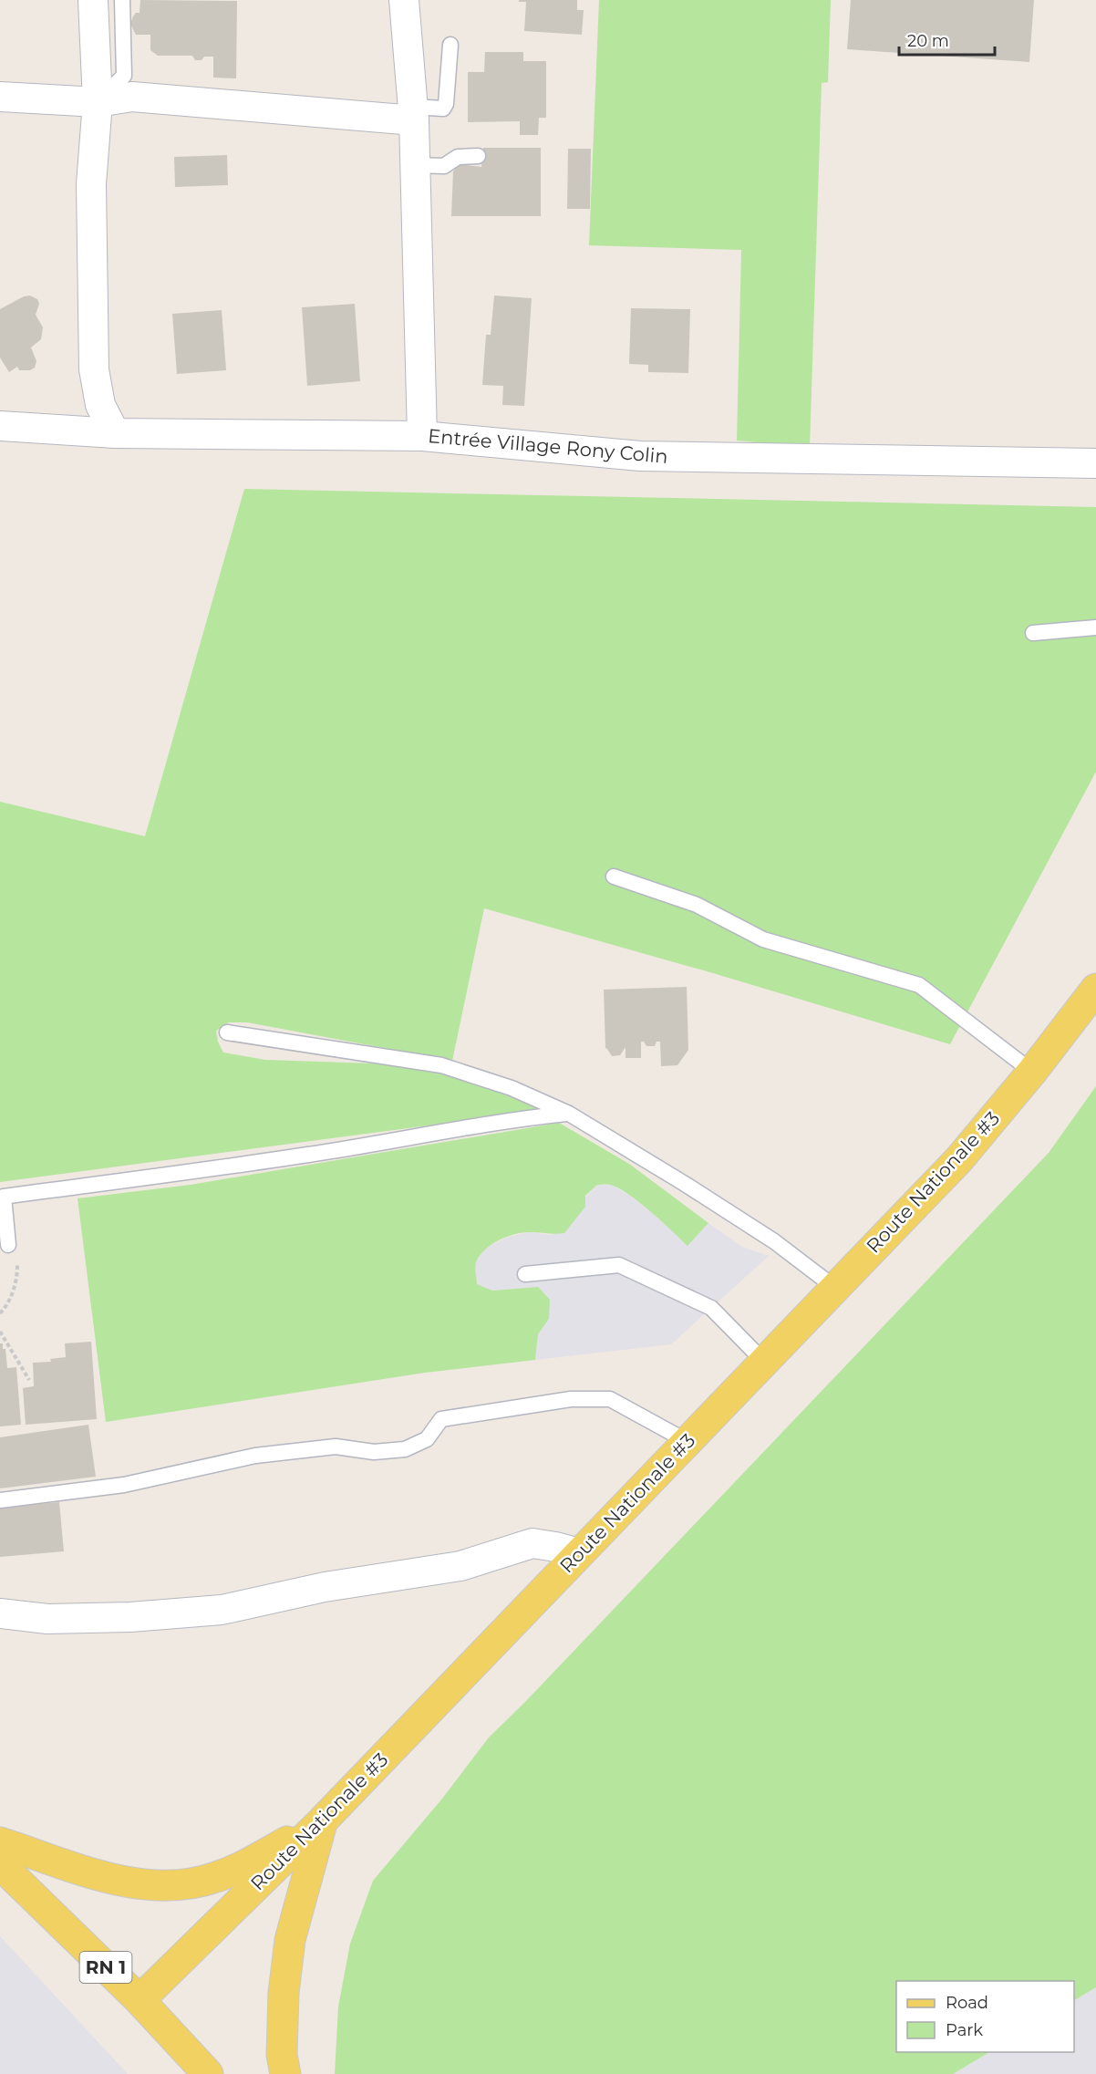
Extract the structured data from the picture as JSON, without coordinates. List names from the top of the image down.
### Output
{
  "streets": {
    "main road": ["Route Nationale #3", "RN 1"],
    "street": ["Entrée Village Rony Colin"]
  },
  "crossings": [
    ["Route Nationale #3", "RN 1"]
  ],
  "legend": ["Road", "Park"],
  "scale_bar": "20 m"
}
